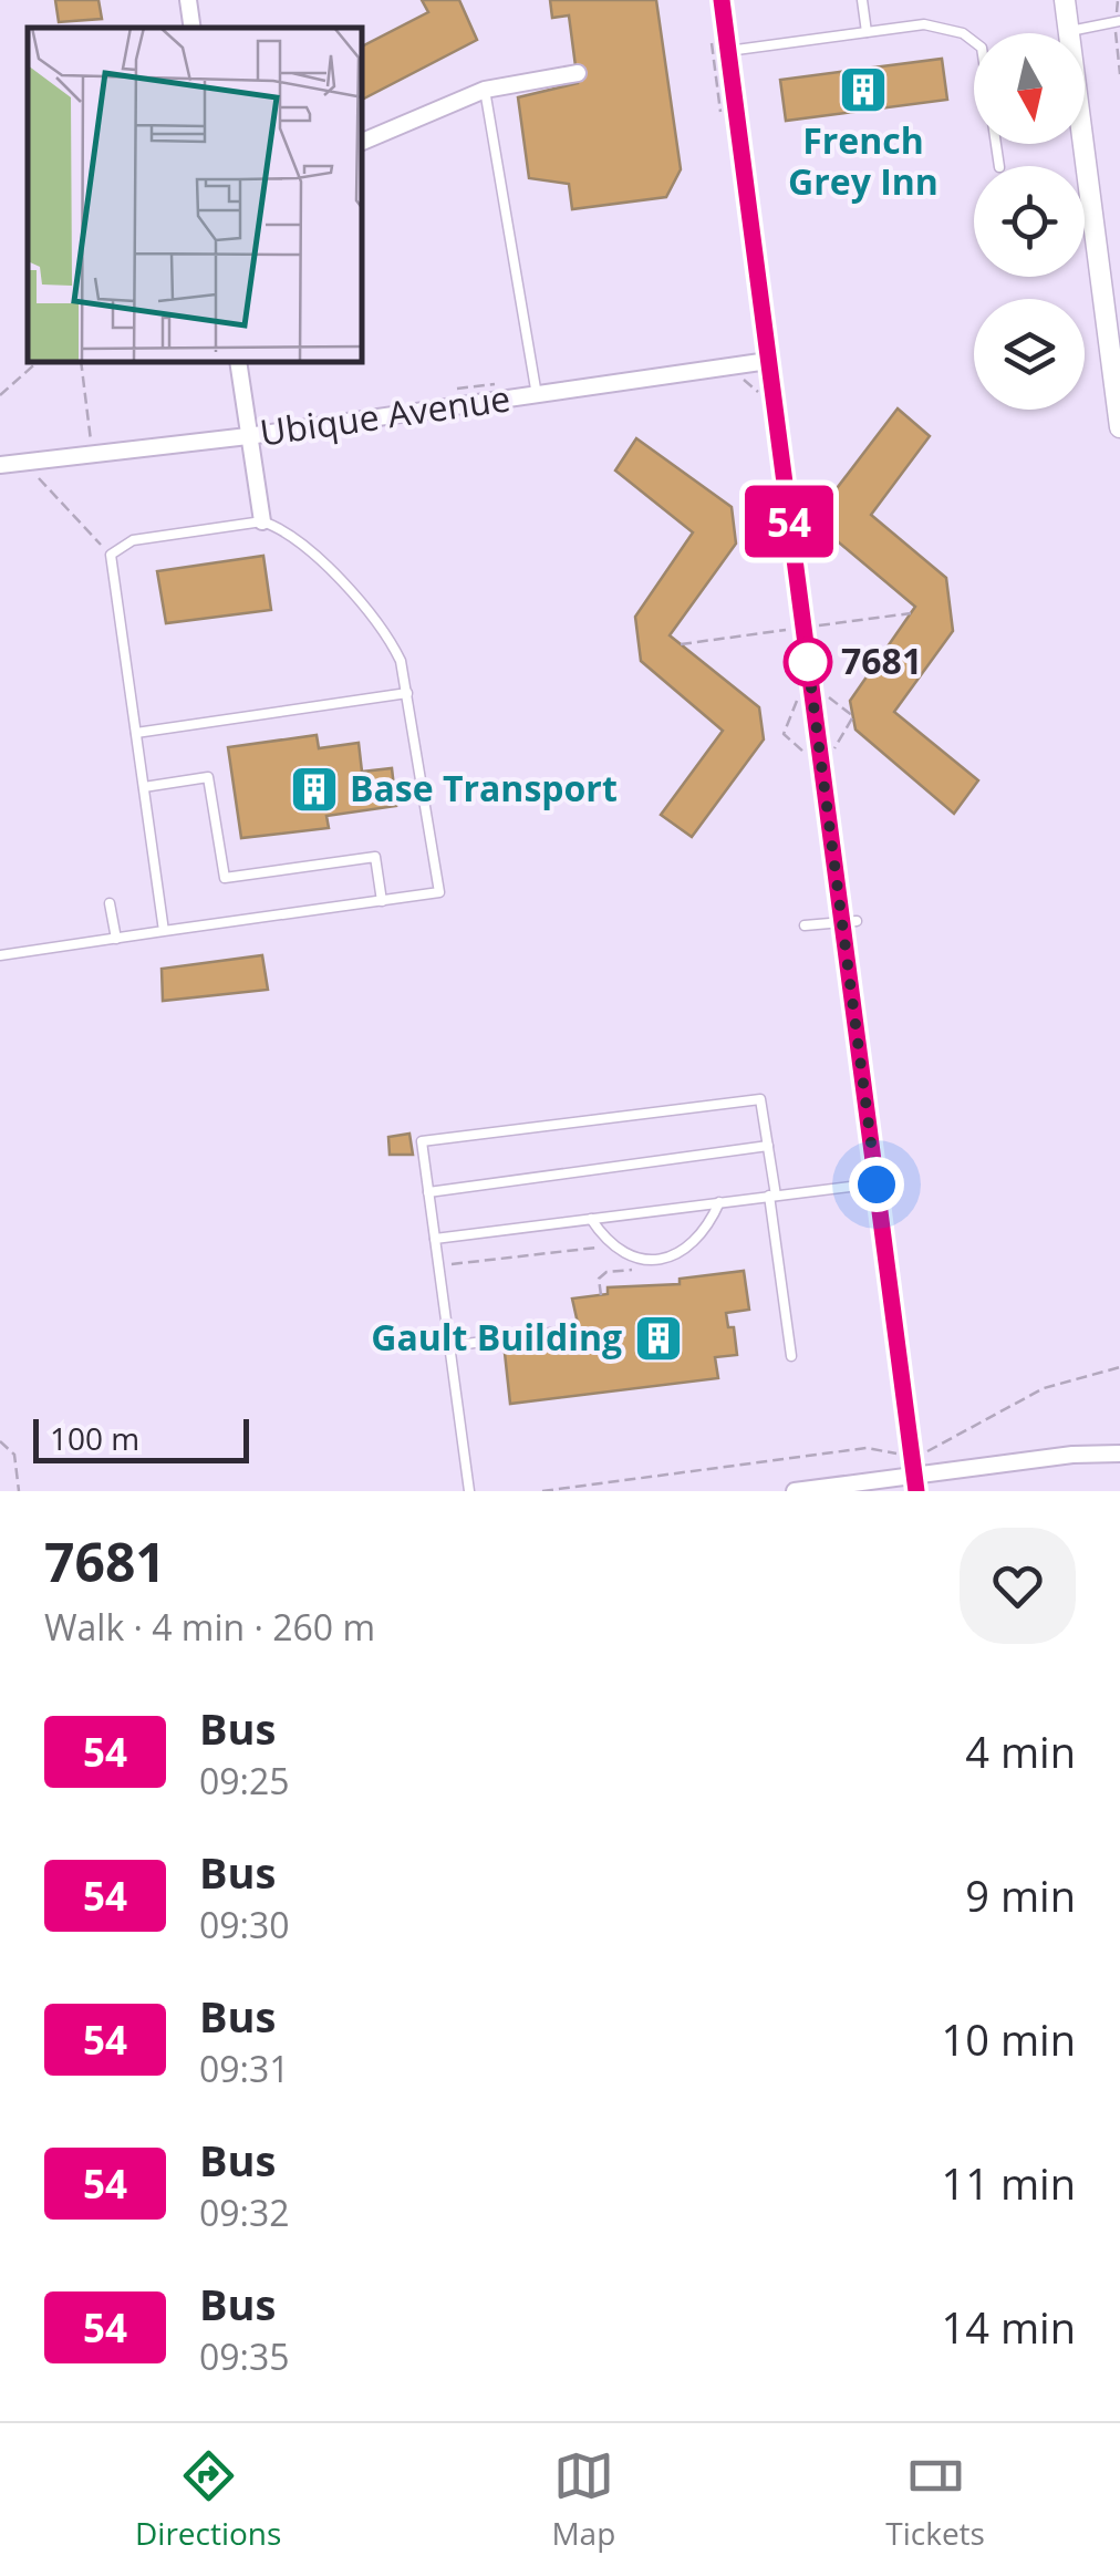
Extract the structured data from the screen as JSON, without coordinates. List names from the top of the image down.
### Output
{
  "streets": {
    "street": ["Ubique Avenue"]
  },
  "places": {
    "building": ["French Grey Inn", "Base Transport", "Gault Building"],
    "other": ["7681"]
  },
  "lines": ["bus line 54"],
  "scale_bar": "100 m",
  "north": "bottom",
  "page": {
    "on_map": "54",
    "scale": "100 m",
    "heading": ["7681", "Walk · 4 min · 260 m"],
    "list": [
      {
        "mark": "54",
        "name": "Bus",
        "note": "09:25",
        "value": "4 min"
      },
      {
        "mark": "54",
        "name": "Bus",
        "note": "09:30",
        "value": "9 min"
      },
      {
        "mark": "54",
        "name": "Bus",
        "note": "09:31",
        "value": "10 min"
      },
      {
        "mark": "54",
        "name": "Bus",
        "note": "09:32",
        "value": "11 min"
      },
      {
        "mark": "54",
        "name": "Bus",
        "note": "09:35",
        "value": "14 min"
      }
    ],
    "tabs": ["Directions", "Map", "Tickets"]
  }
}
